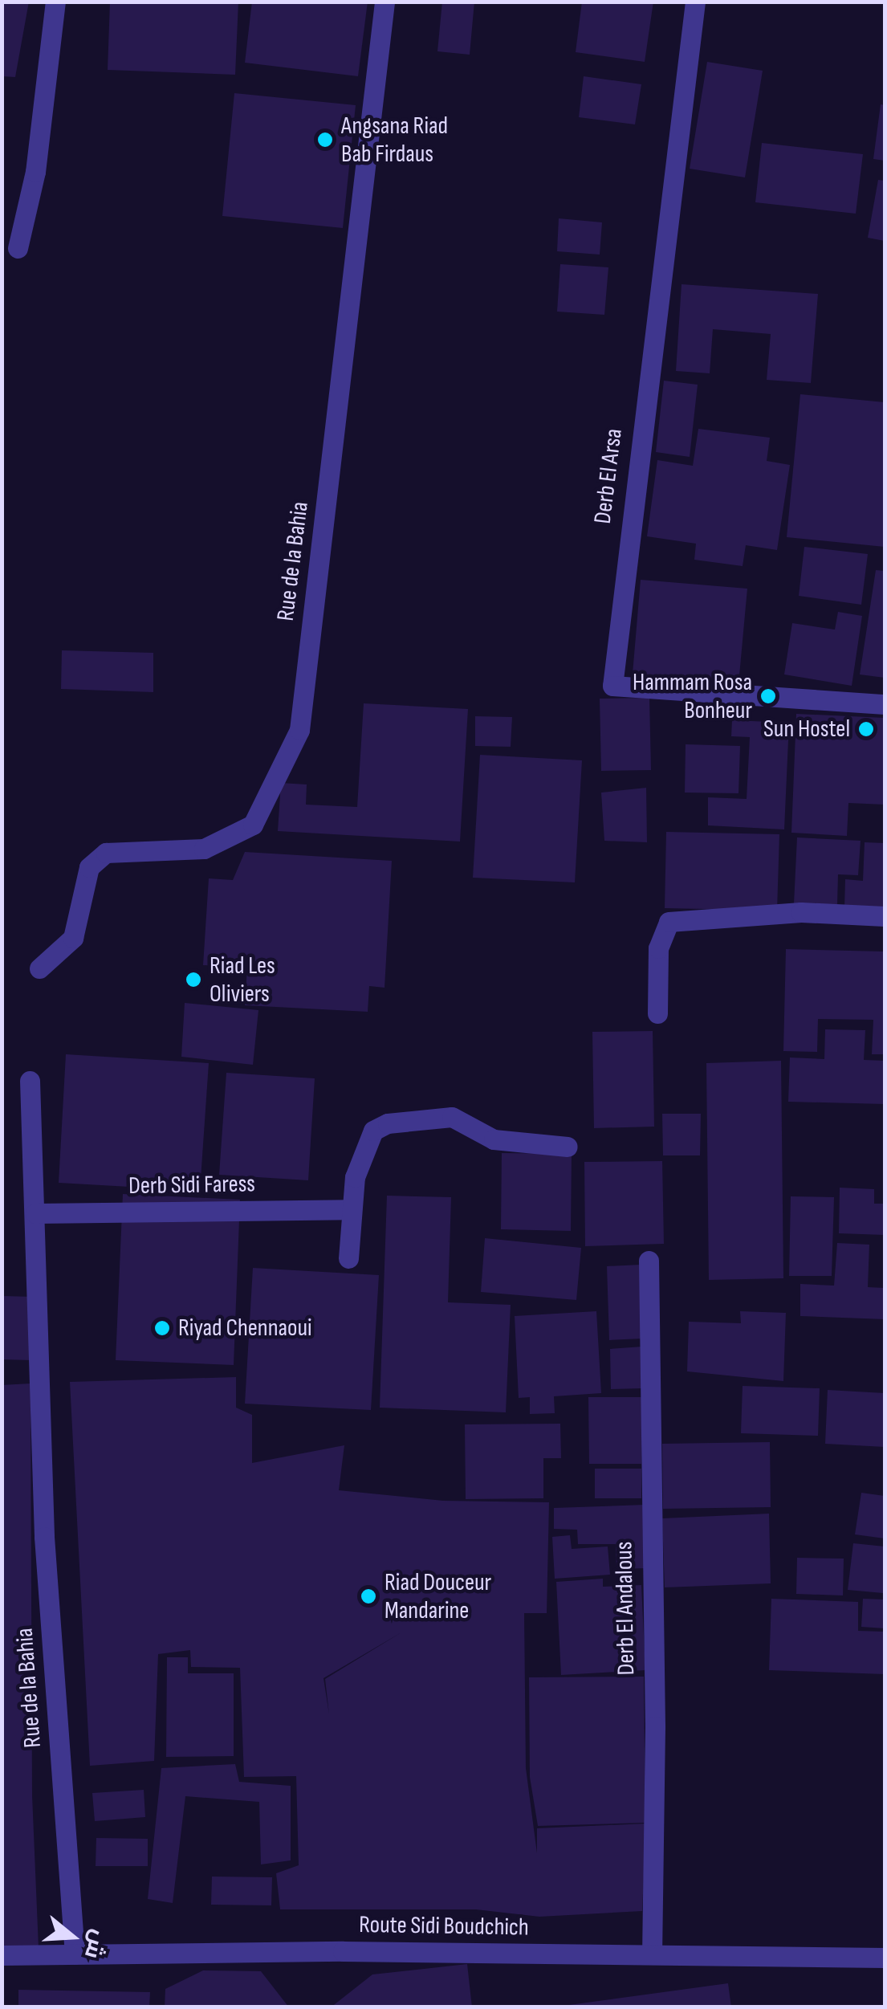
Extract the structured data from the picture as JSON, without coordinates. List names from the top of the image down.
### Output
{
  "streets": {
    "street": [
      "Derb El Arsa",
      "Rue de la Bahia",
      "Derb Sidi Faress",
      "Derb El Andalous",
      "Route Sidi Boudchich"
    ]
  },
  "crossings": [
    ["Rue de la Bahia", "Derb Sidi Faress"],
    ["Rue de la Bahia", "Route Sidi Boudchich"],
    ["Derb El Andalous", "Route Sidi Boudchich"]
  ],
  "places": [
    "Angsana Riad Bab Firdaus",
    "Hammam Rosa Bonheur",
    "Sun Hostel",
    "Riad Les Oliviers",
    "Riyad Chennaoui",
    "Riad Douceur Mandarine"
  ],
  "north": "right"
}
